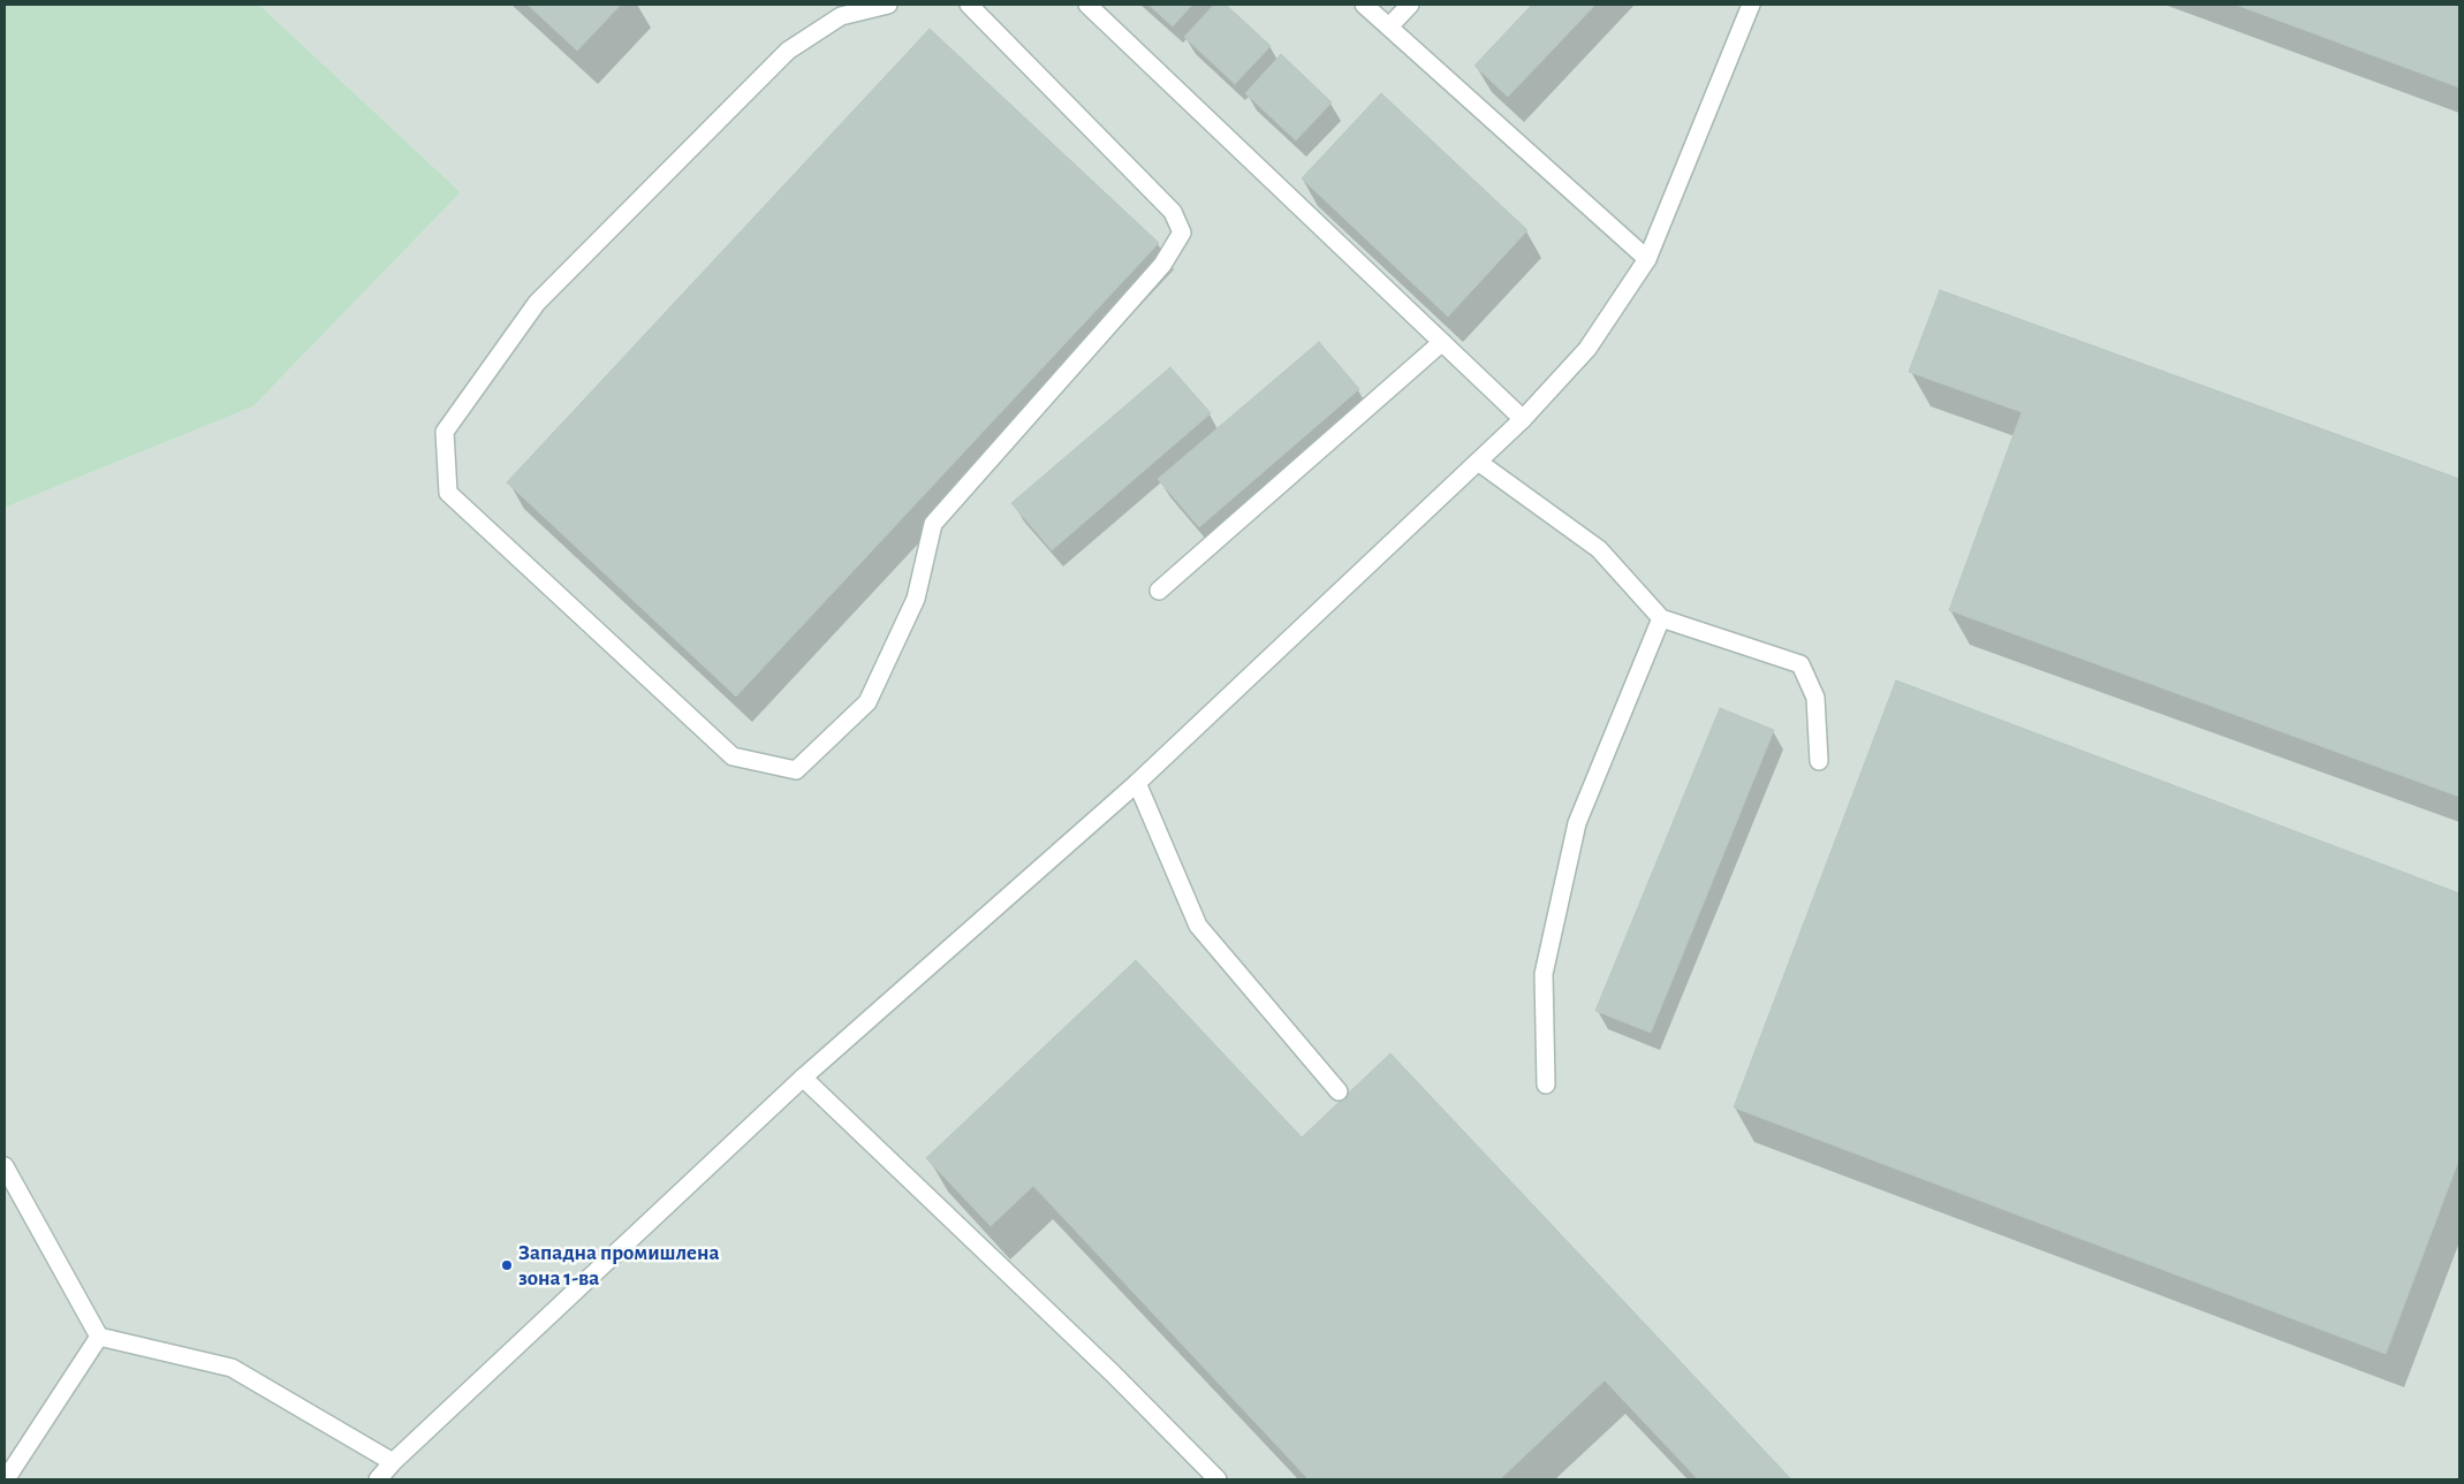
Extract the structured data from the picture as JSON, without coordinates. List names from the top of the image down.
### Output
{
  "places": ["Западна промишлена зона 1-ва"]
}
